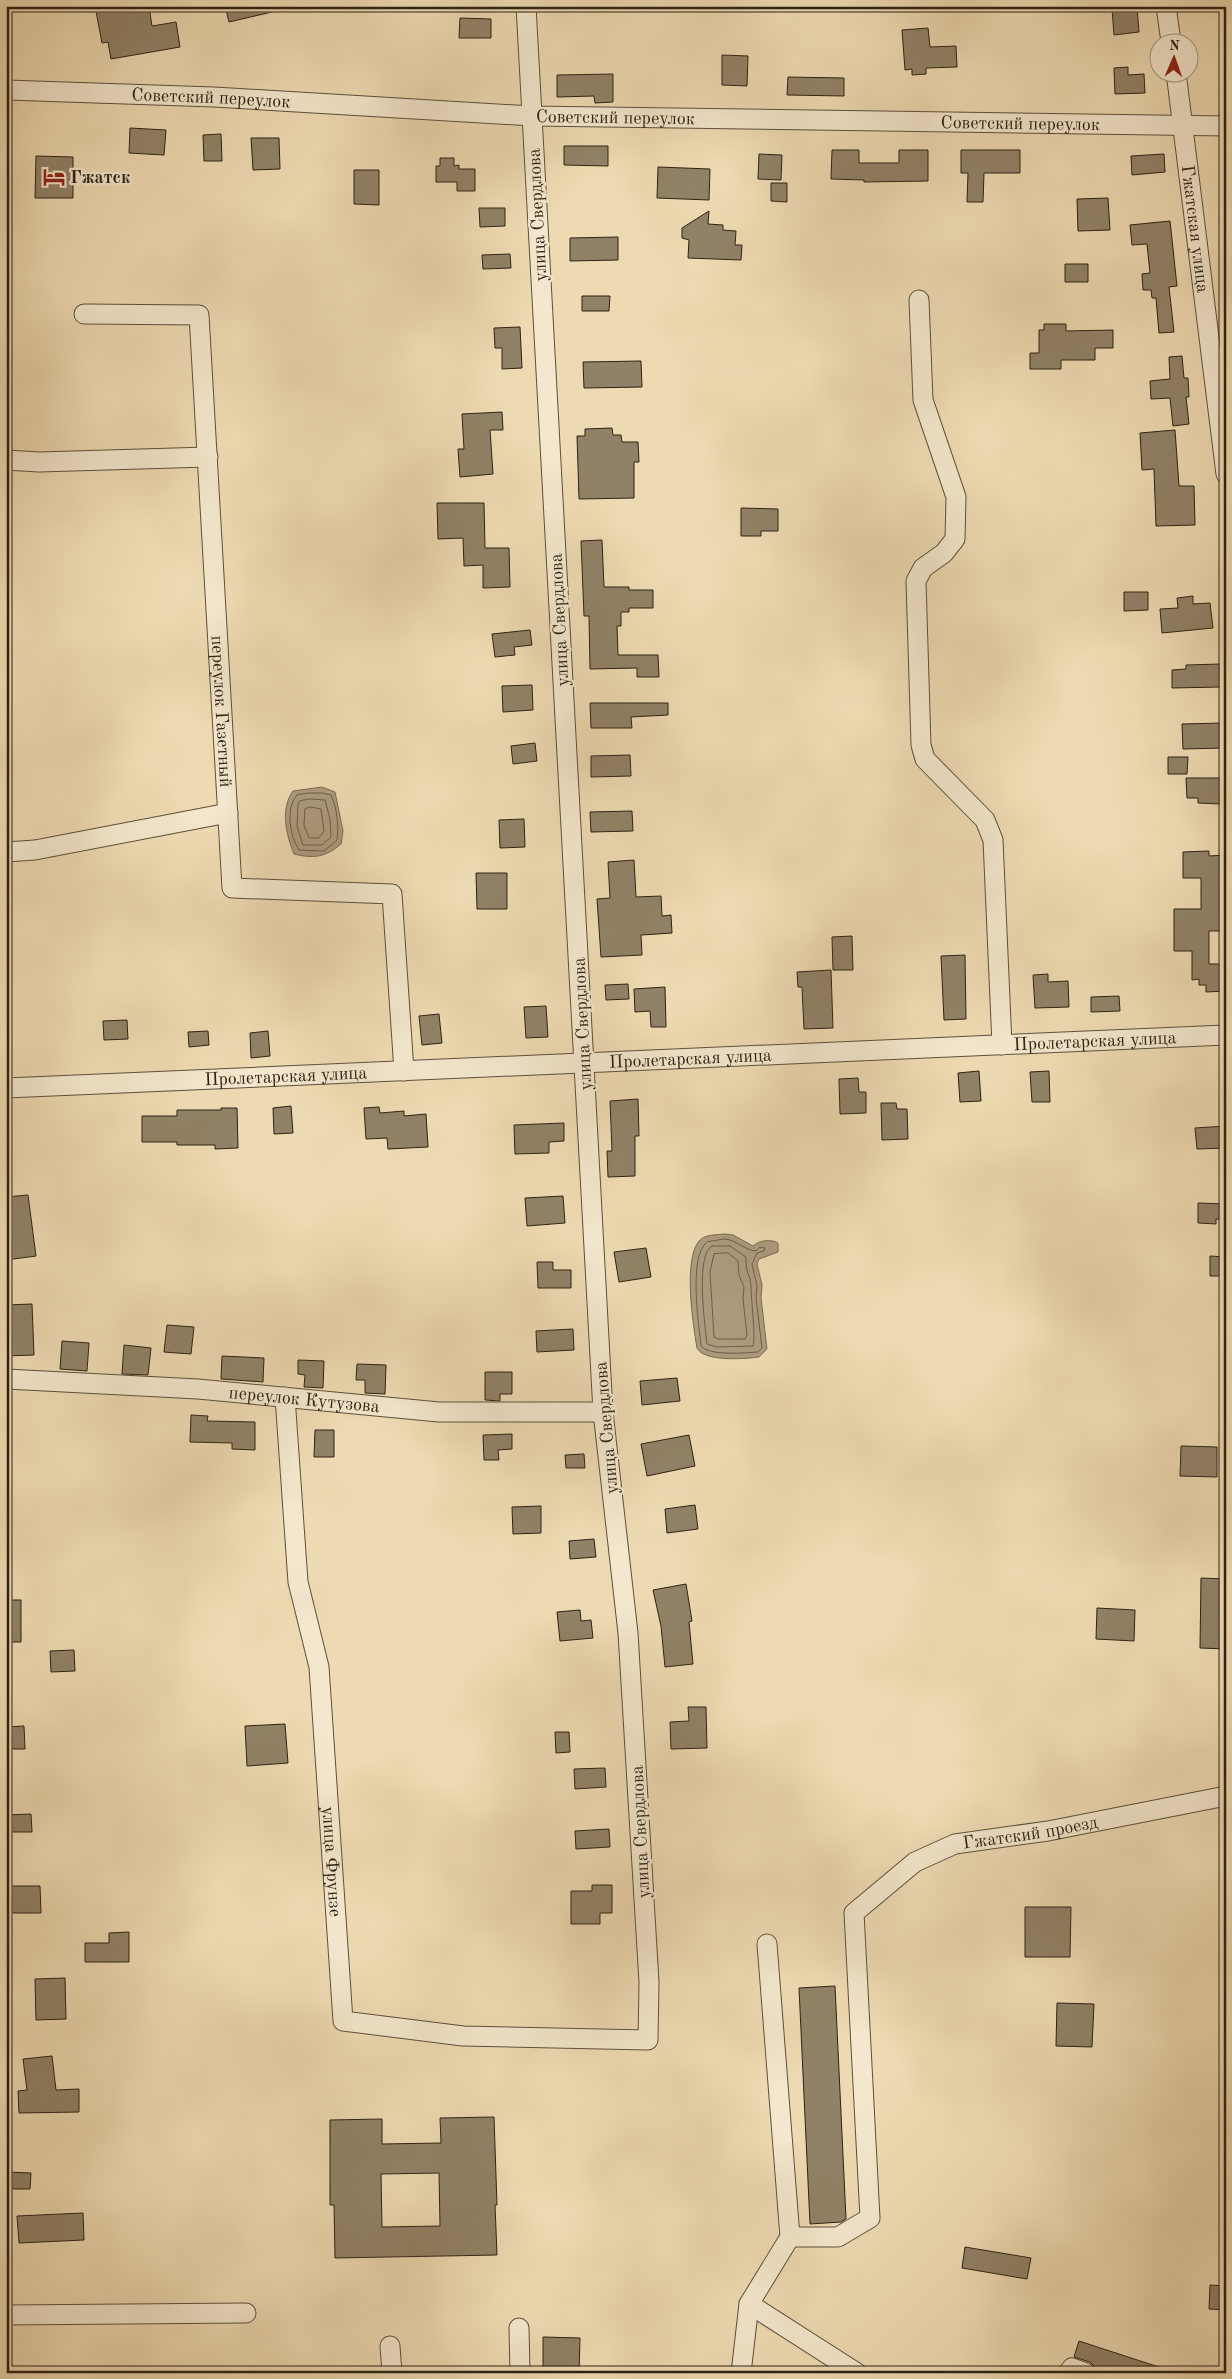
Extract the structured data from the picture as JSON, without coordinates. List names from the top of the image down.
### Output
{
  "streets": {
    "street": [
      "Советский переулок",
      "улица Свердлова",
      "Гжатская улица",
      "переулок Газетный",
      "Пролетарская улица",
      "переулок Кутузова",
      "Гжатский проезд",
      "улица Фрунзе"
    ]
  },
  "crossings": [
    ["Советский переулок", "улица Свердлова"],
    ["Советский переулок", "Гжатская улица"],
    ["улица Свердлова", "Пролетарская улица"],
    ["улица Свердлова", "переулок Кутузова"],
    ["улица Свердлова", "улица Фрунзе"],
    ["переулок Газетный", "Пролетарская улица"],
    ["переулок Кутузова", "улица Фрунзе"]
  ],
  "places": {
    "hotel": ["Гжатск"]
  },
  "north": "top"
}
